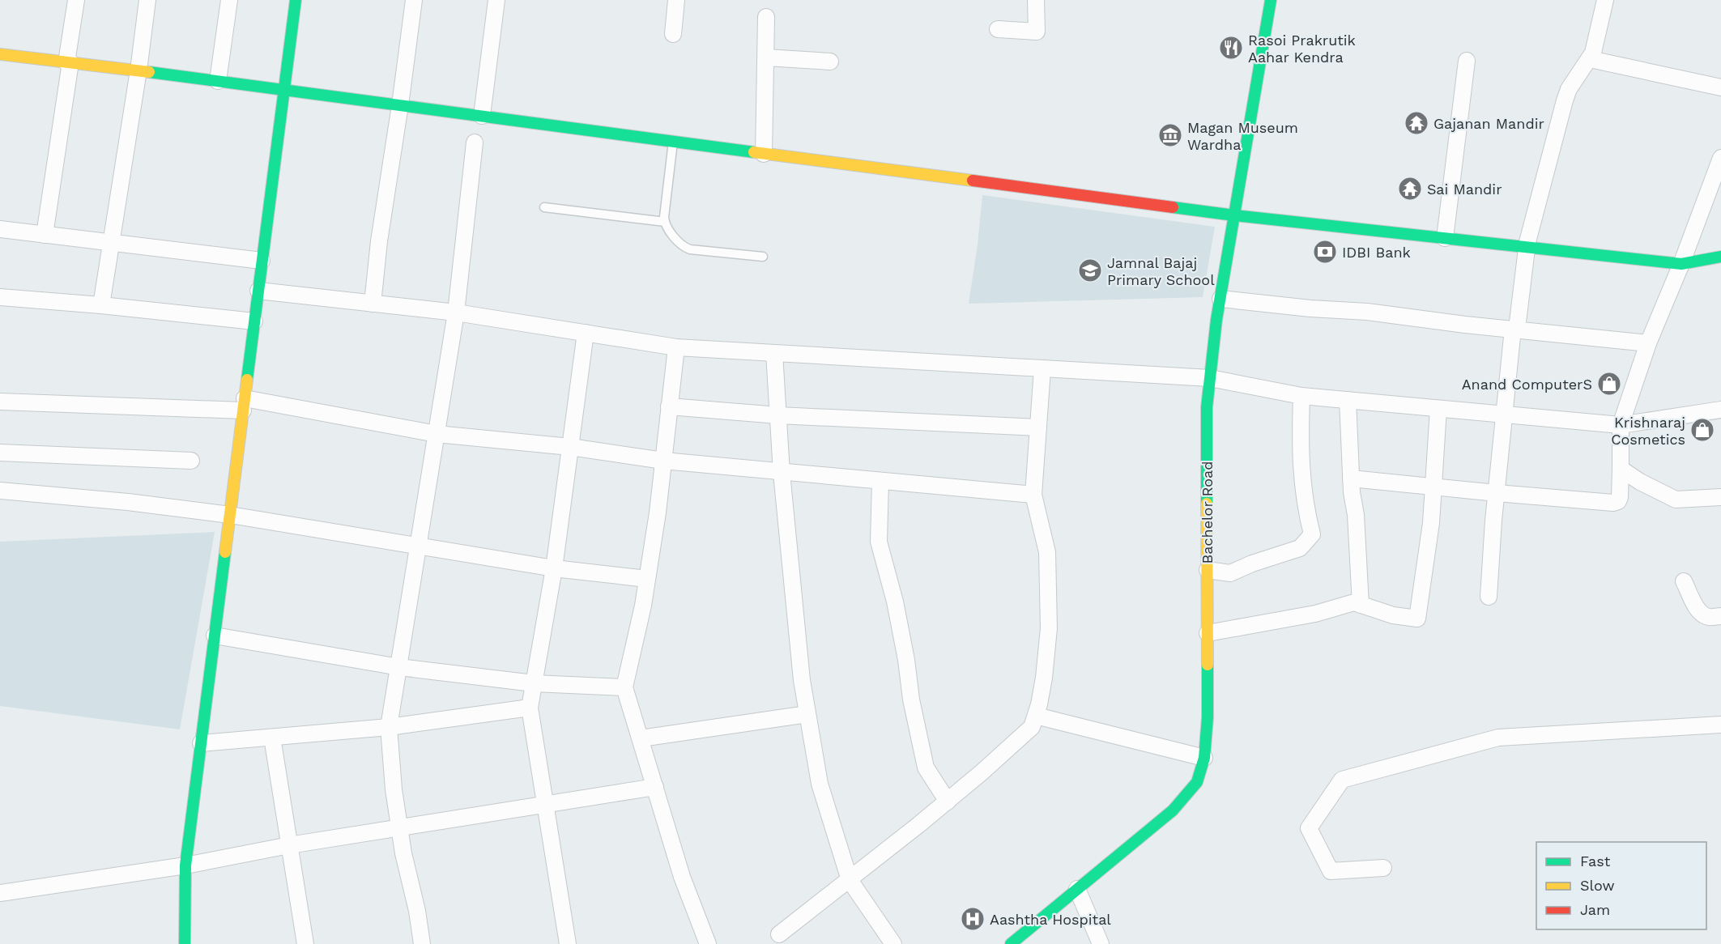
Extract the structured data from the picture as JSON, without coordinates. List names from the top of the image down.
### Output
{
  "streets": {
    "street": ["Bachelor Road"]
  },
  "places": {
    "restaurant": ["Rasoi Prakrutik Aahar Kendra"],
    "temple": ["Gajanan Mandir", "Sai Mandir"],
    "museum": ["Magan Museum Wardha"],
    "bank": ["IDBI Bank"],
    "school or university": ["Jamnal Bajaj Primary School"],
    "shop": ["Anand ComputerS", "Krishnaraj Cosmetics"],
    "hospital": ["Aashtha Hospital"]
  },
  "legend": ["Fast", "Slow", "Jam"]
}
